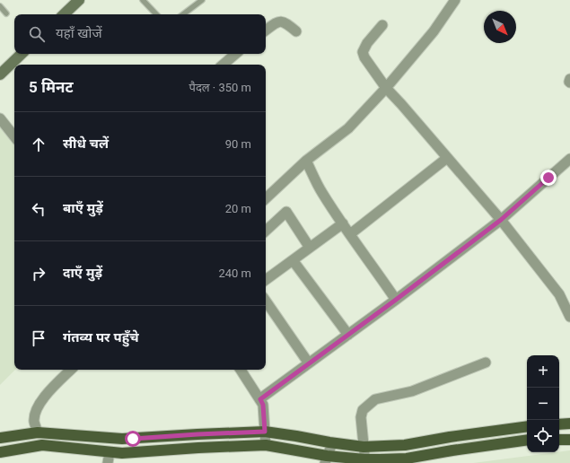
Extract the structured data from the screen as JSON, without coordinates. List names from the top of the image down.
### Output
{
  "north": "bottom right",
  "page": {
    "search": "यहाँ खोजें",
    "heading": ["5 मिनट", "पैदल · 350 m"],
    "list": [
      ["सीधे चलें", "90 m"],
      ["बाएँ मुड़ें", "20 m"],
      ["दाएँ मुड़ें", "240 m"],
      "गंतव्य पर पहुँचे"
    ],
    "map_buttons": ["+", "−"]
  }
}
